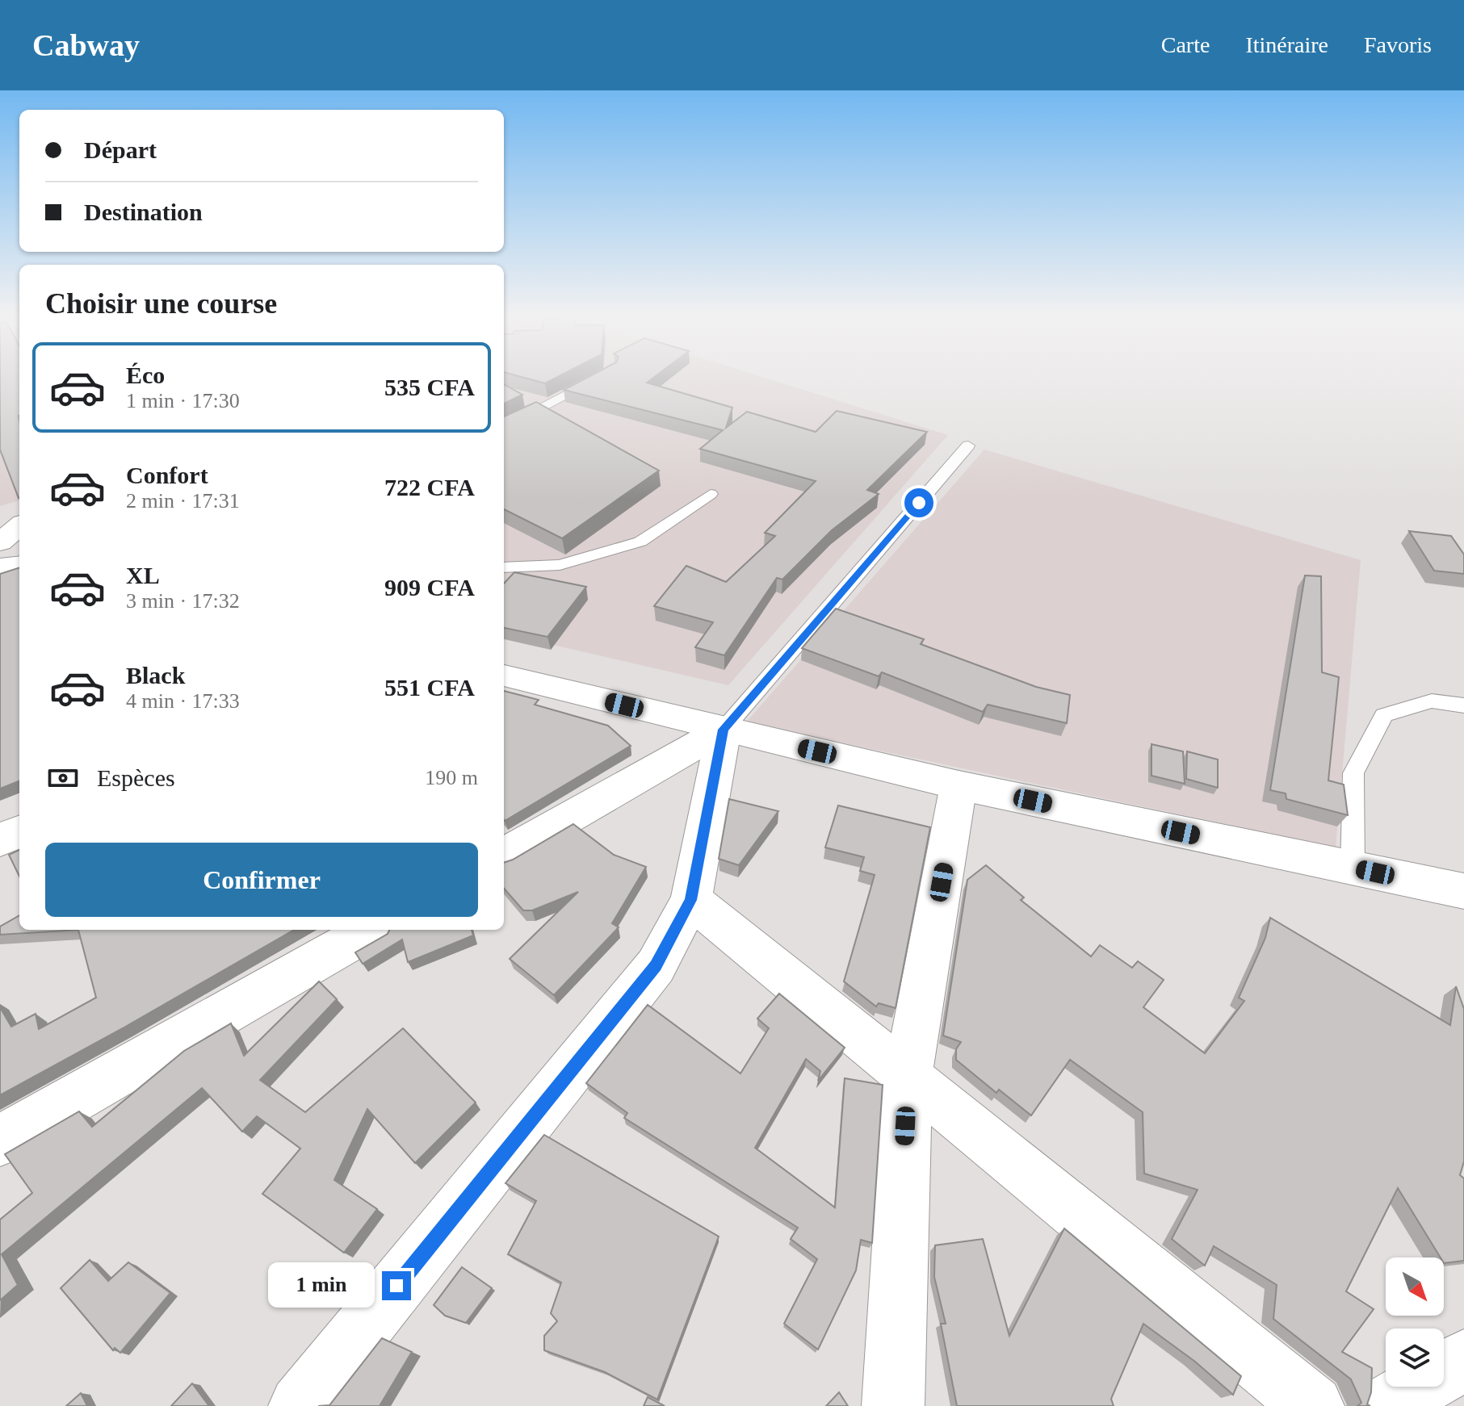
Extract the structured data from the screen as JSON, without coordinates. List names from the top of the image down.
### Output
{
  "north": "bottom right",
  "page": {
    "header": "Cabway",
    "nav": ["Carte", "Itinéraire", "Favoris"],
    "banner": ["Départ", "Destination"],
    "heading": "Choisir une course",
    "list": [
      {
        "name": "Éco",
        "note": "1 min · 17:30",
        "value": "535 CFA"
      },
      {
        "name": "Confort",
        "note": "2 min · 17:31",
        "value": "722 CFA"
      },
      {
        "name": "XL",
        "note": "3 min · 17:32",
        "value": "909 CFA"
      },
      {
        "name": "Black",
        "note": "4 min · 17:33",
        "value": "551 CFA"
      }
    ],
    "pay": ["Espèces", "190 m"],
    "buttons": "Confirmer",
    "bubble": "1 min"
  }
}
